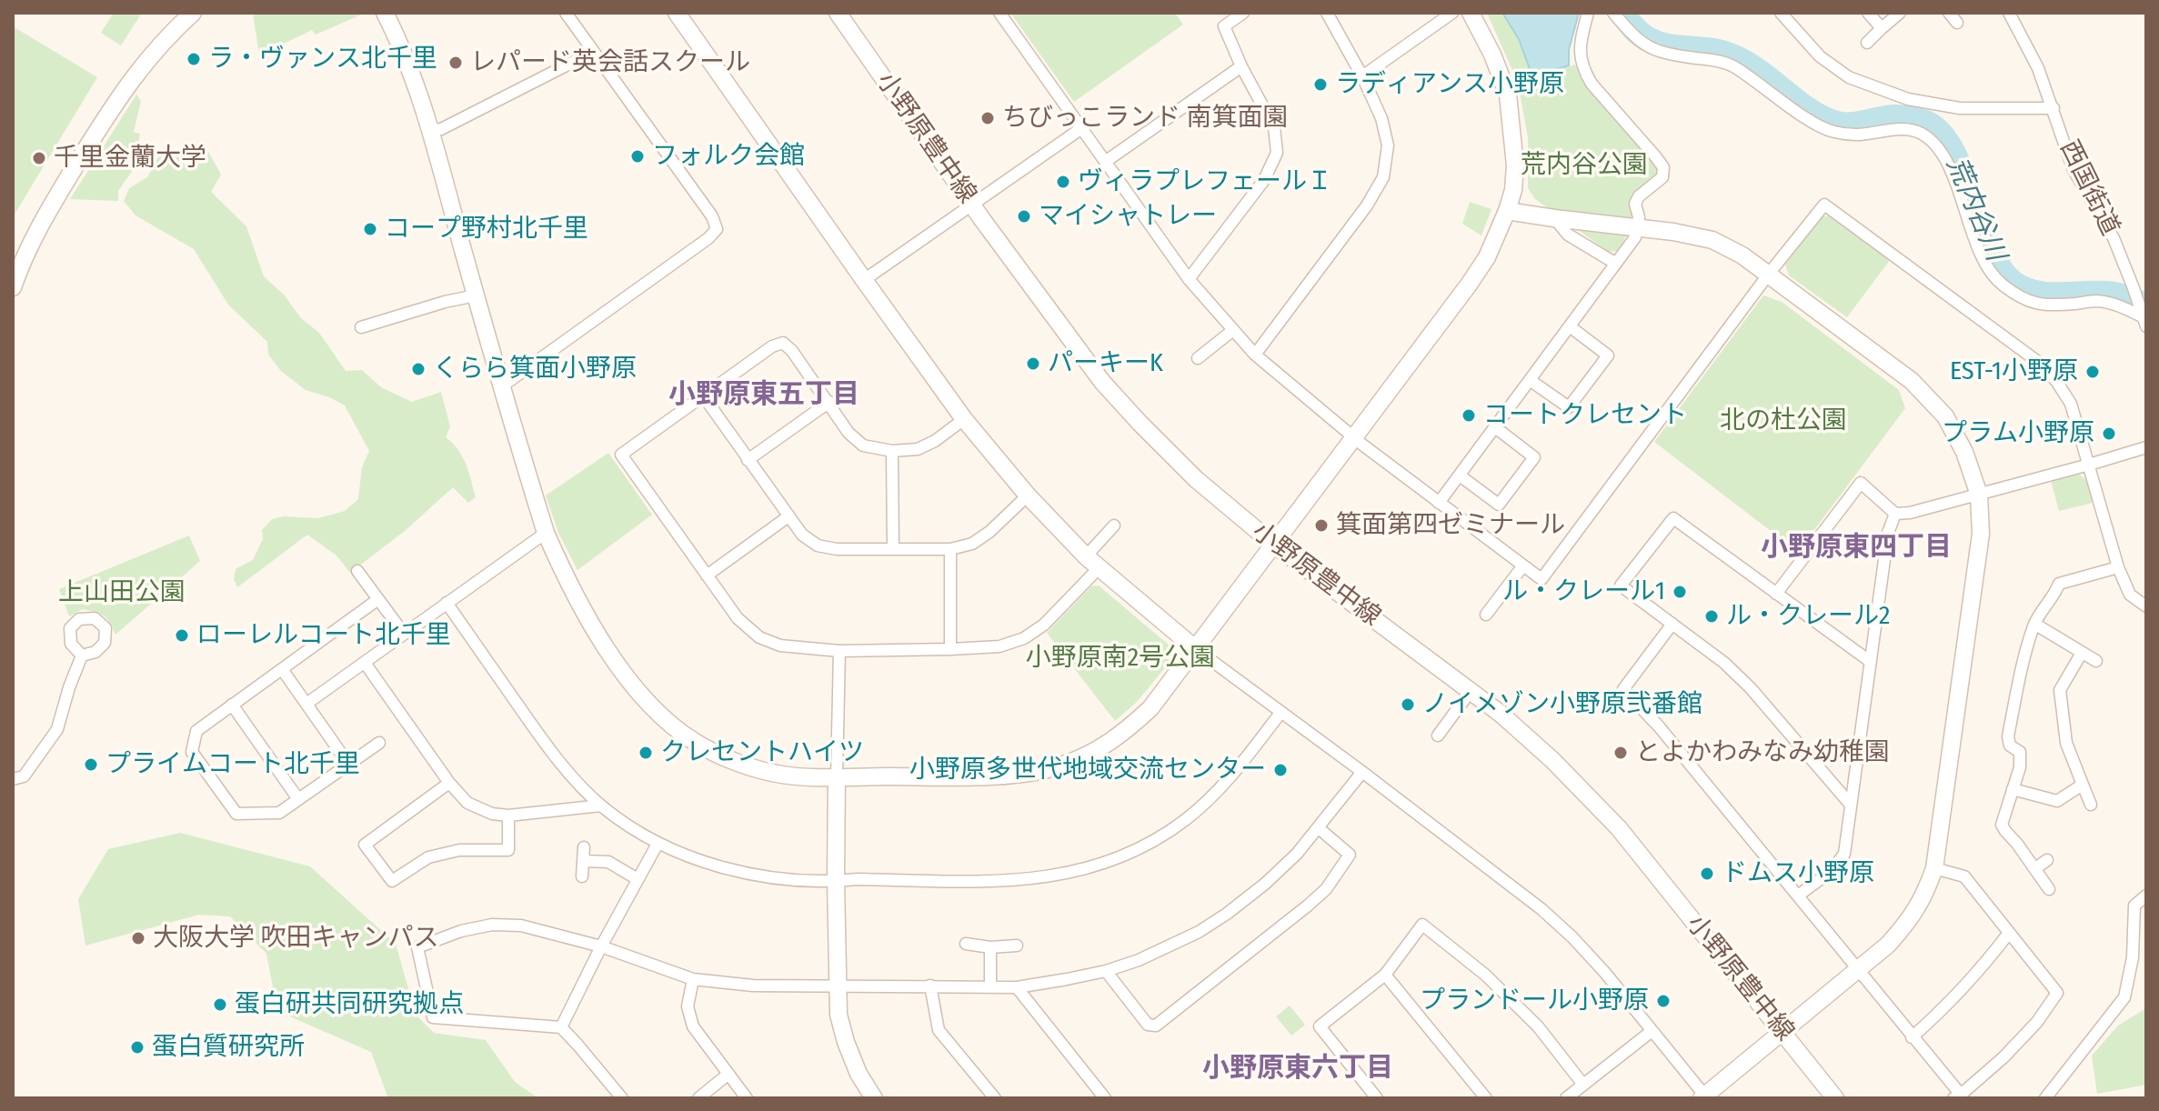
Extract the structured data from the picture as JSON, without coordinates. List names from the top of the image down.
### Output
{
  "streets": {
    "street": ["小野原豊中線", "西国街道"]
  },
  "districts": ["小野原東五丁目", "小野原東四丁目", "小野原東六丁目"],
  "water": ["荒内谷川"],
  "parks": [
    "荒内谷公園",
    "北の杜公園",
    "上山田公園",
    "小野原南2号公園"
  ],
  "places": [
    "ラ・ヴァンス北千里",
    "レパード英会話スクール",
    "ラディアンス小野原",
    "ちびっこランド 南箕面園",
    "フォルク会館",
    "千里金蘭大学",
    "ヴィラプレフェールＩ",
    "マイシャトレー",
    "コープ野村北千里",
    "パーキーK",
    "くらら箕面小野原",
    "EST-1小野原",
    "コートクレセント",
    "プラム小野原",
    "箕面第四ゼミナール",
    "ル・クレール1",
    "ル・クレール2",
    "ローレルコート北千里",
    "ノイメゾン小野原弐番館",
    "クレセントハイツ",
    "とよかわみなみ幼稚園",
    "プライムコート北千里",
    "小野原多世代地域交流センター",
    "ドムス小野原",
    "大阪大学 吹田キャンパス",
    "プランドール小野原",
    "蛋白研共同研究拠点",
    "蛋白質研究所"
  ]
}
